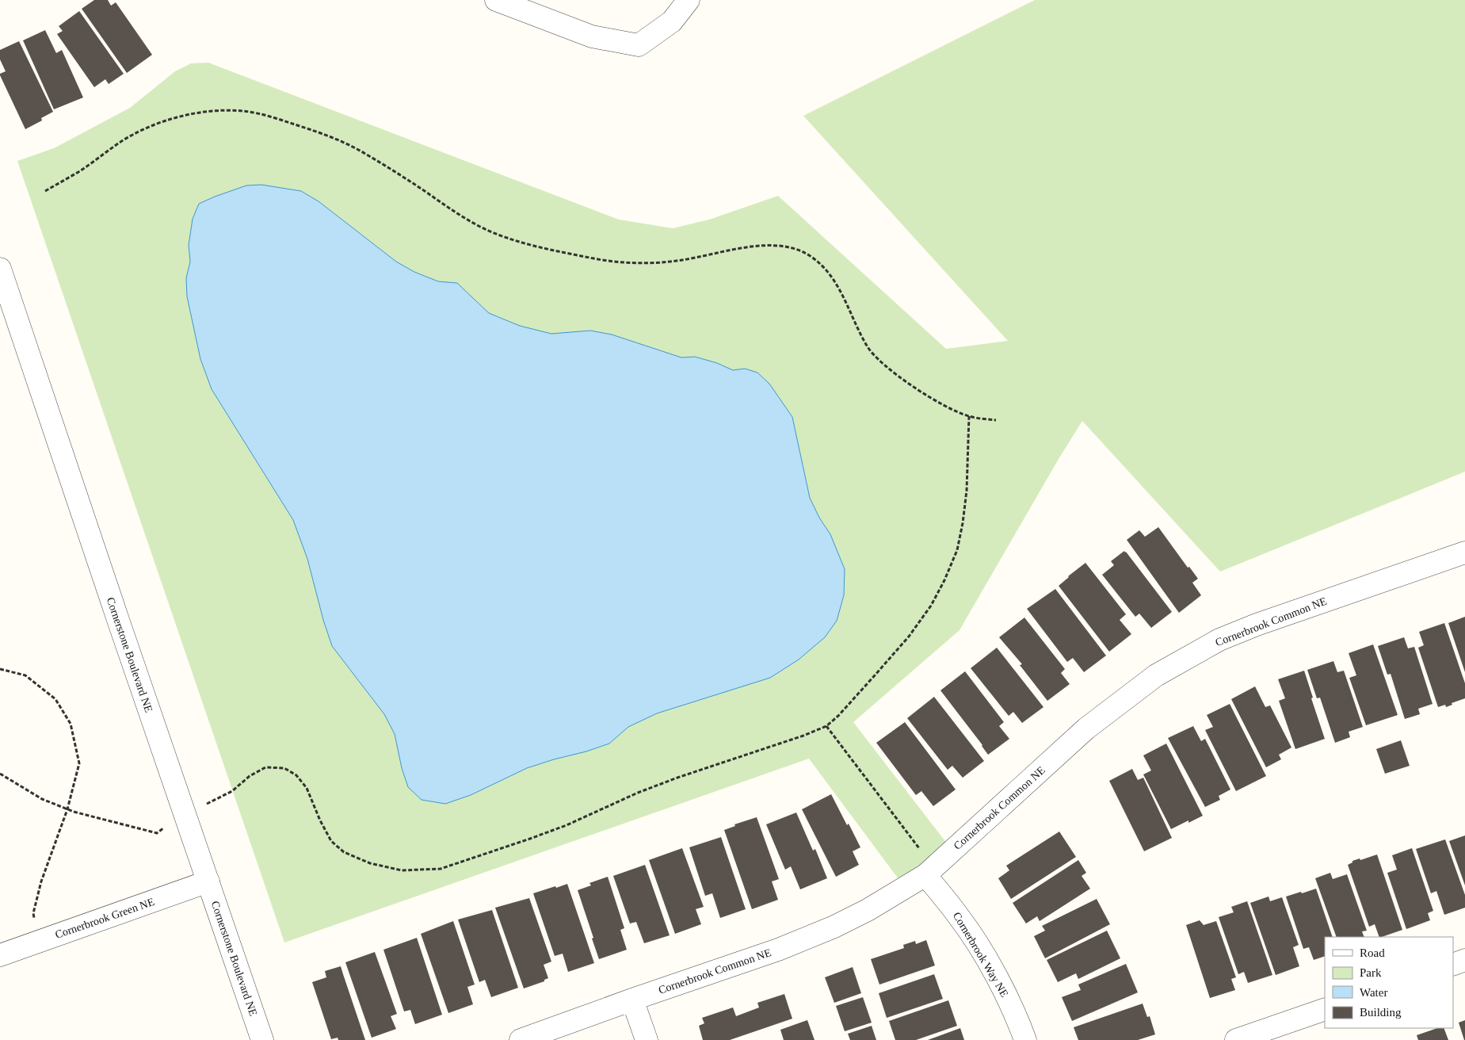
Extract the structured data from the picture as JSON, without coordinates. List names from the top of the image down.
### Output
{
  "streets": {
    "street": [
      "Cornerbrook Common NE",
      "Cornerstone Boulevard NE",
      "Cornerbrook Green NE",
      "Cornerbrook Way NE"
    ]
  },
  "crossings": [
    ["Cornerbrook Common NE", "Cornerbrook Way NE"],
    ["Cornerstone Boulevard NE", "Cornerbrook Green NE"]
  ],
  "legend": [
    "Road",
    "Park",
    "Water",
    "Building"
  ]
}
